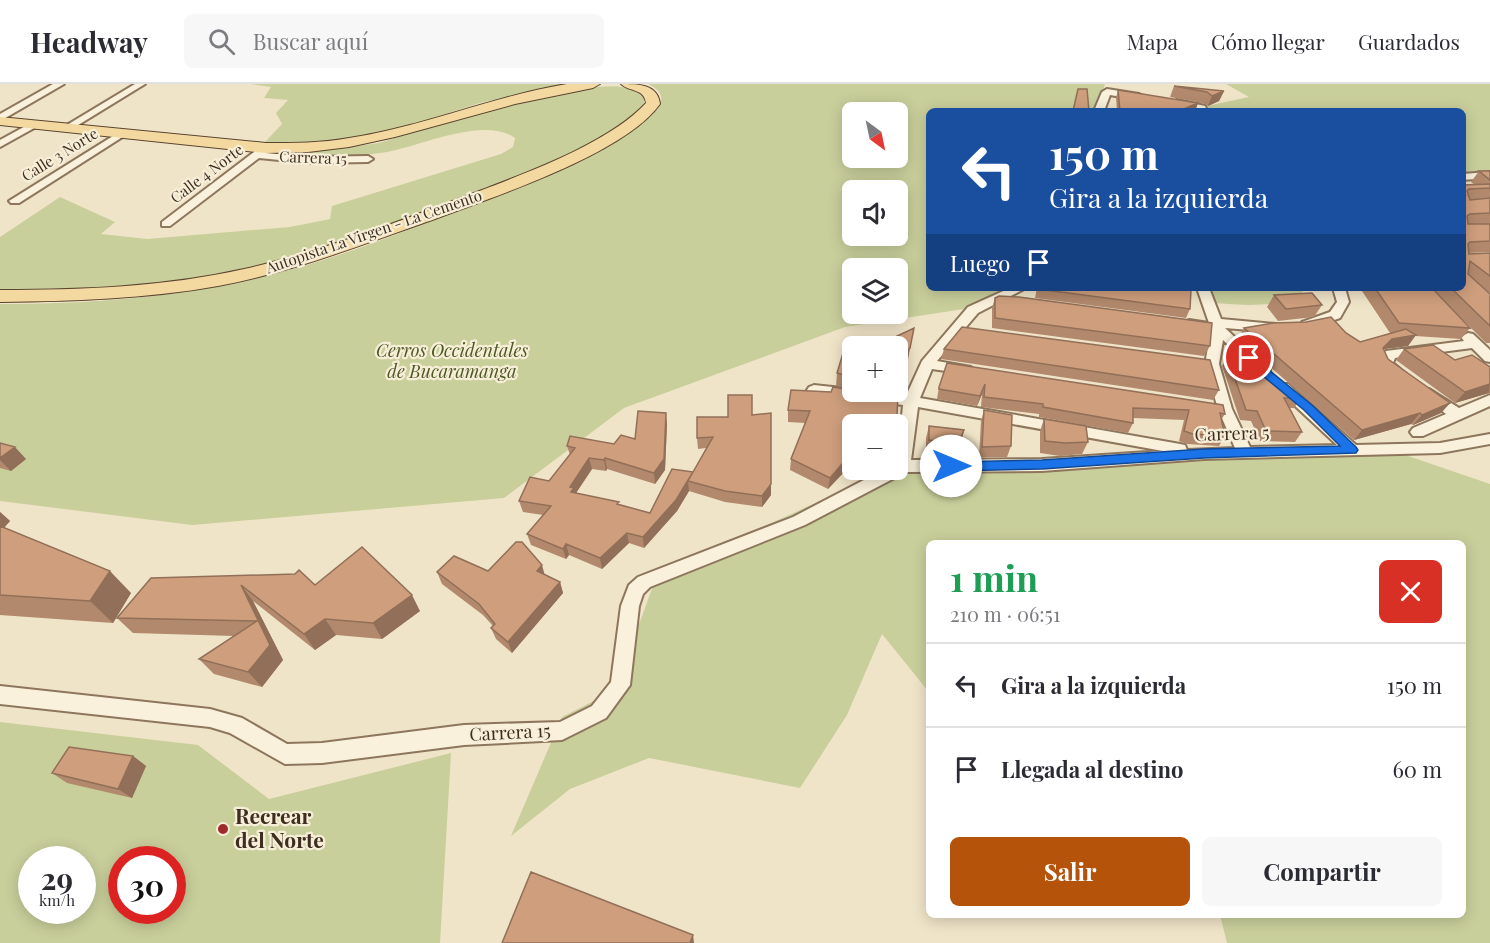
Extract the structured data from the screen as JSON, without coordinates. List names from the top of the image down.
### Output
{
  "streets": {
    "main road": ["Autopista La Virgen - La Cemento"],
    "street": [
      "Calle 3 Norte",
      "Carrera 15",
      "Calle 4 Norte",
      "Carrera 5"
    ]
  },
  "crossings": [
    ["Carrera 15", "Calle 4 Norte"]
  ],
  "parks": ["Cerros Occidentales de Bucaramanga"],
  "places": ["Recrear del Norte"],
  "north": "bottom right",
  "page": {
    "header": "Headway",
    "search": "Buscar aquí",
    "nav": ["Mapa", "Cómo llegar", "Guardados"],
    "map_buttons": ["+", "−"],
    "turn": ["150 m", "Gira a la izquierda"],
    "then": "Luego",
    "heading": ["1 min", "210 m · 06:51"],
    "list": [
      {
        "name": "Gira a la izquierda",
        "value": "150 m"
      },
      {
        "name": "Llegada al destino",
        "value": "60 m"
      }
    ],
    "buttons": ["Salir", "Compartir"],
    "speed": "29 km/h",
    "limit": "30"
  }
}
